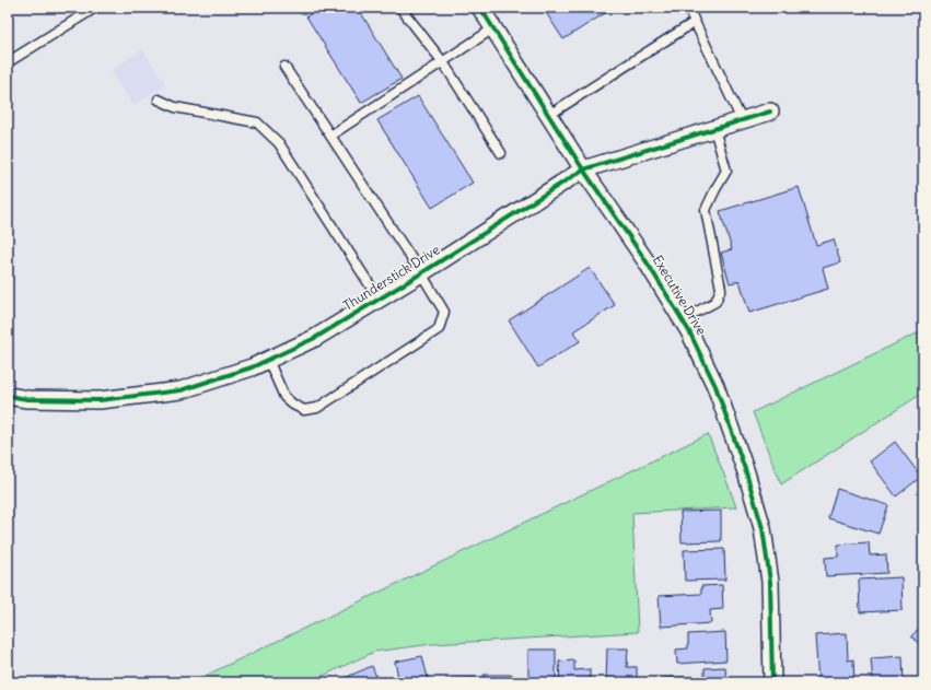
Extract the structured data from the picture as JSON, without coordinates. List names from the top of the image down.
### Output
{
  "streets": {
    "street": ["Thunderstick Drive", "Executive Drive"]
  },
  "crossings": [
    ["Thunderstick Drive", "Executive Drive"]
  ]
}
